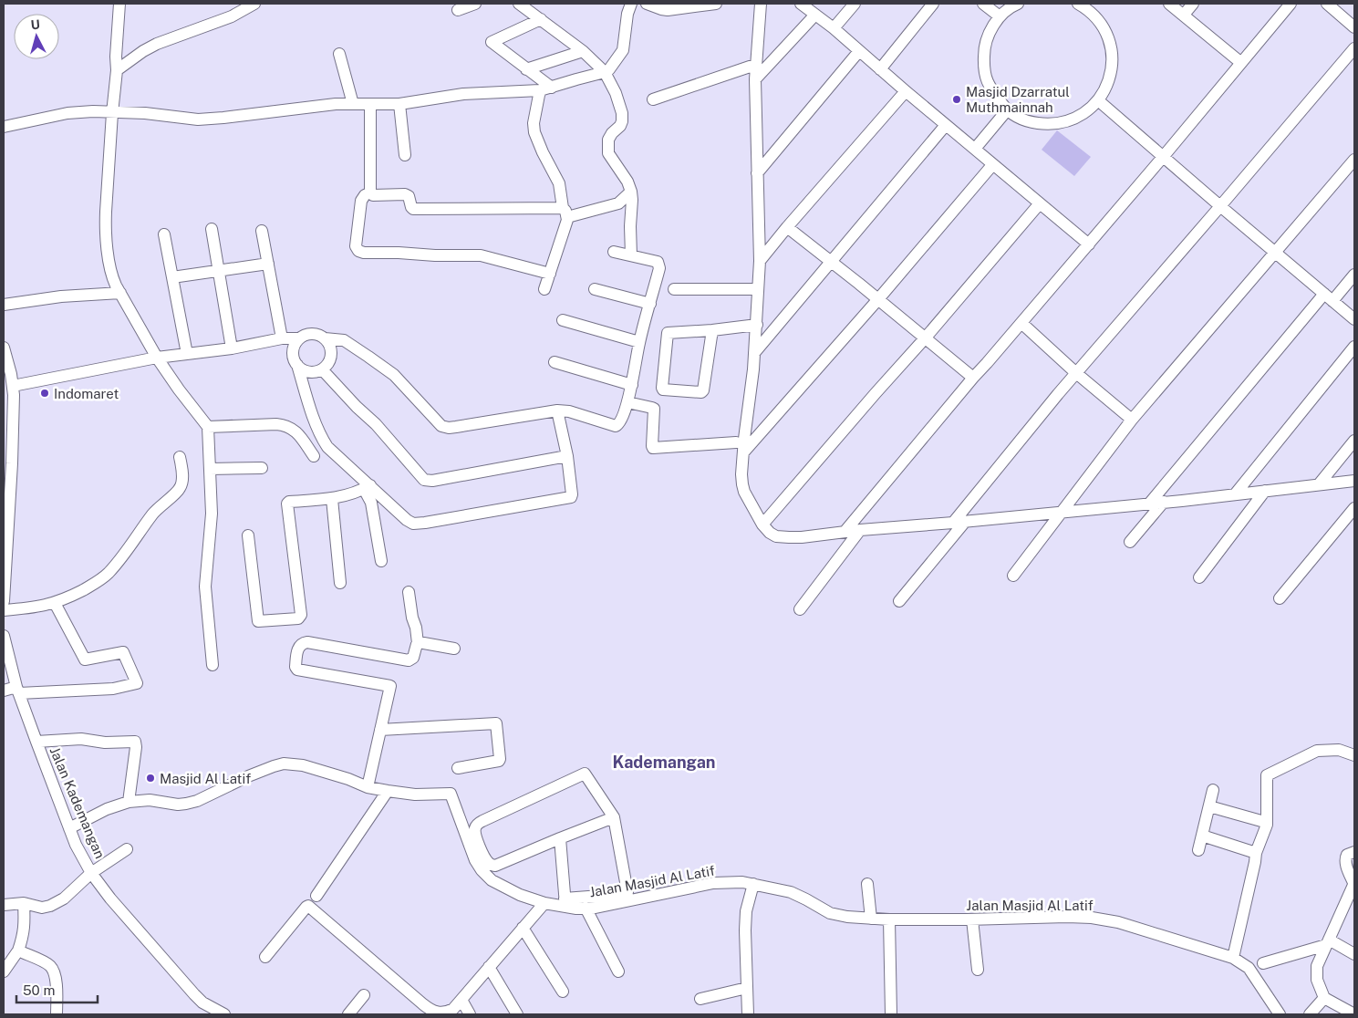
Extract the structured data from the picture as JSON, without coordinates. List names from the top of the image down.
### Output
{
  "streets": {
    "street": ["Jalan Kademangan", "Jalan Masjid Al Latif"]
  },
  "crossings": [
    ["Jalan Kademangan", "Jalan Masjid Al Latif"]
  ],
  "districts": ["Kademangan"],
  "places": ["Masjid Dzarratul Muthmainnah", "Indomaret", "Masjid Al Latif"],
  "scale_bar": "50 m",
  "north": "top"
}
